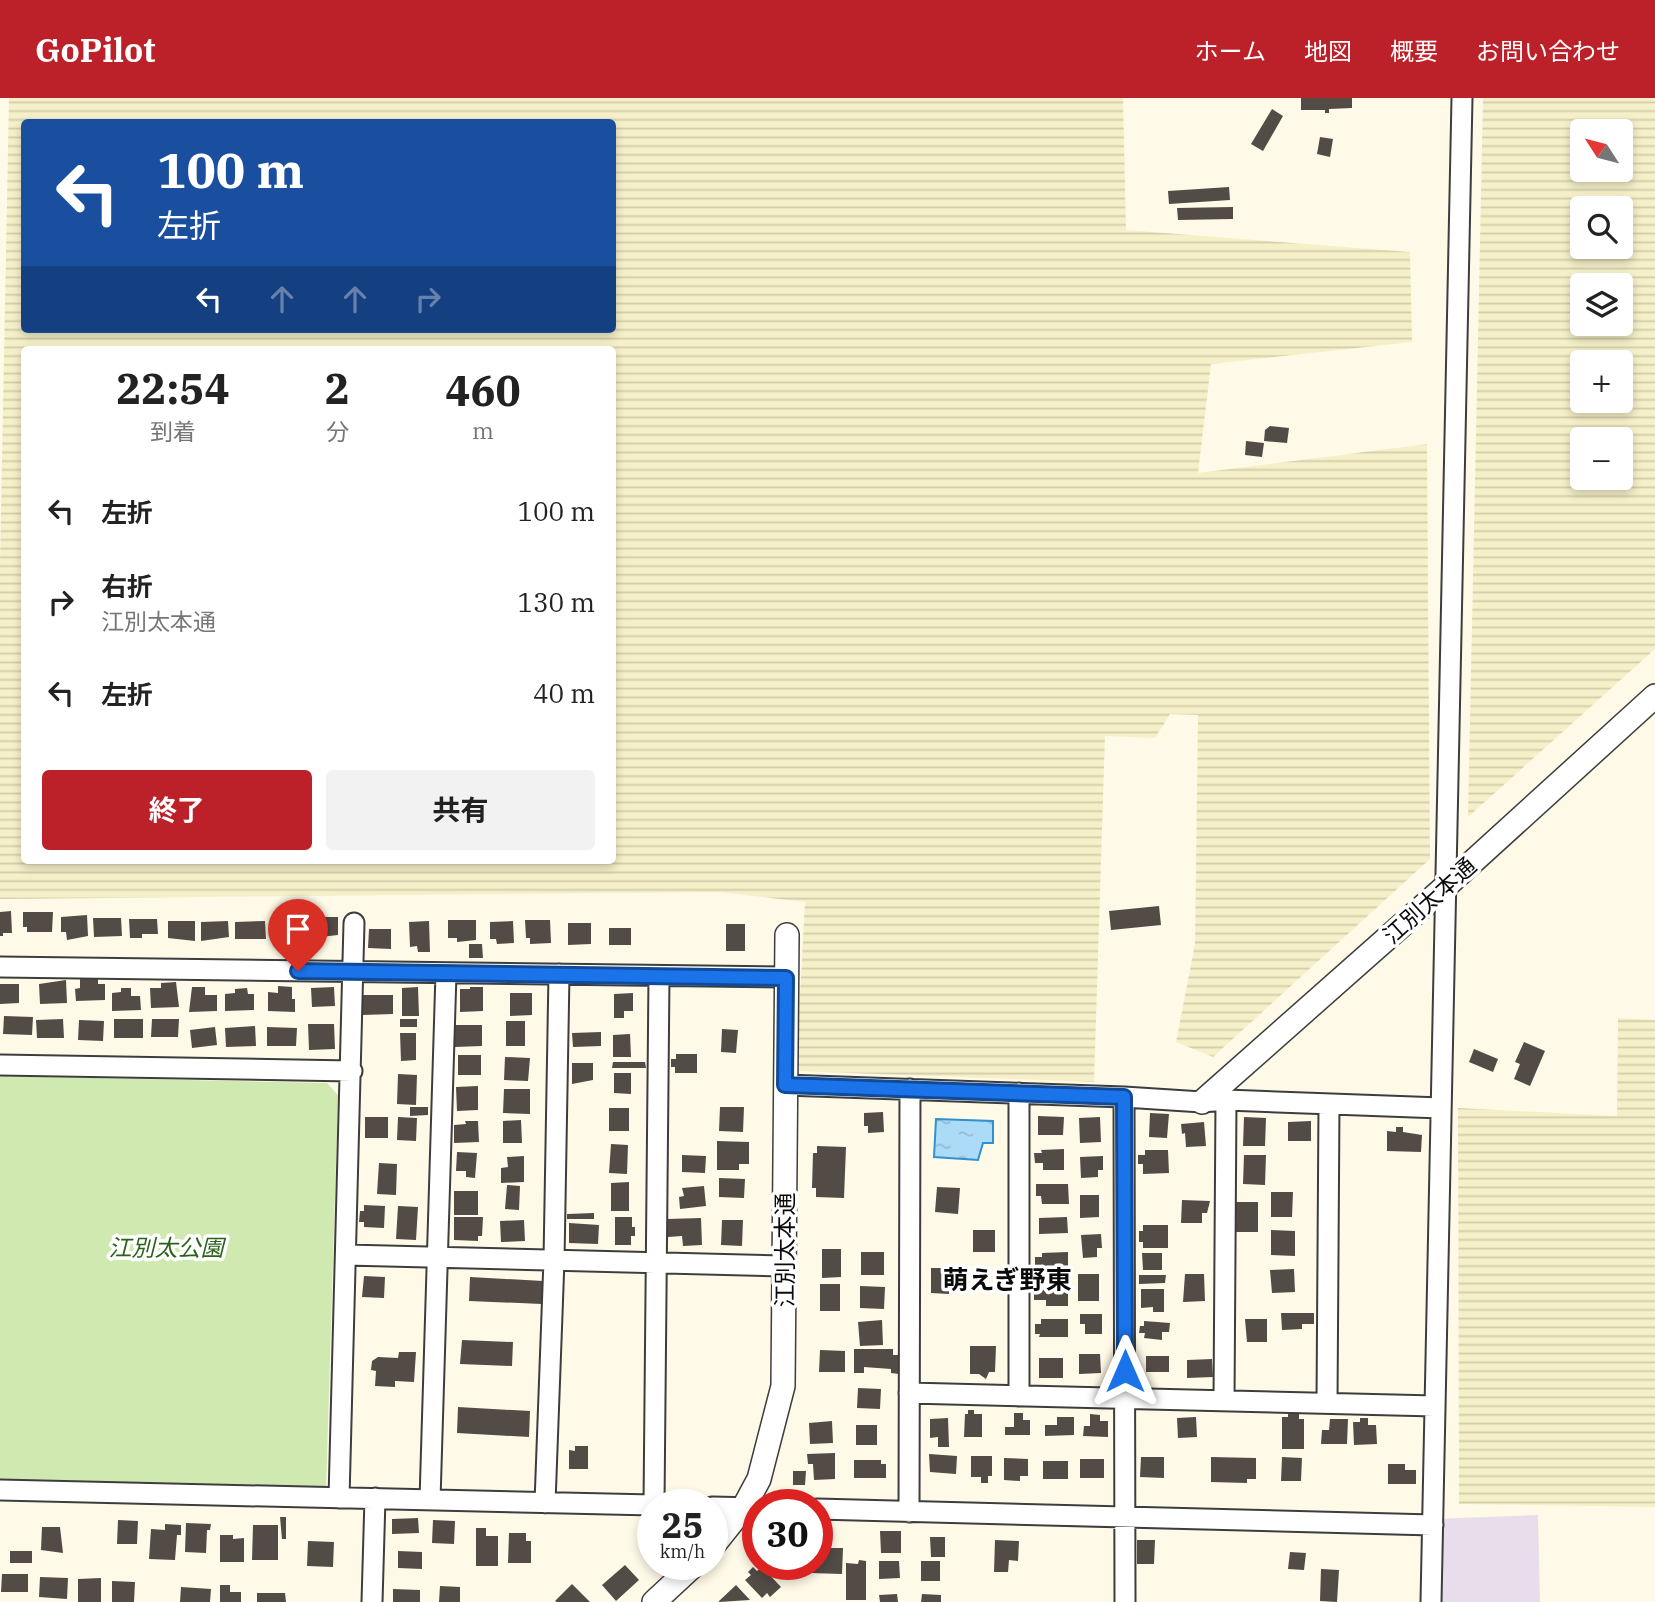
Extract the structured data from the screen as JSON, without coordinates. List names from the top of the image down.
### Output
{
  "streets": {
    "street": ["江別太本通"]
  },
  "districts": ["萌えぎ野東"],
  "parks": ["江別太公園"],
  "north": "top left",
  "page": {
    "header": "GoPilot",
    "nav": [
      "ホーム",
      "地図",
      "概要",
      "お問い合わせ"
    ],
    "map_buttons": ["+", "−"],
    "turn": ["100 m", "左折"],
    "eta": [
      "22:54",
      "到着",
      "2",
      "分",
      "460",
      "m"
    ],
    "list": [
      {
        "name": "左折",
        "value": "100 m"
      },
      {
        "name": "右折",
        "note": "江別太本通",
        "value": "130 m"
      },
      {
        "name": "左折",
        "value": "40 m"
      }
    ],
    "buttons": ["終了", "共有"],
    "speed": "25 km/h",
    "limit": "30"
  }
}
